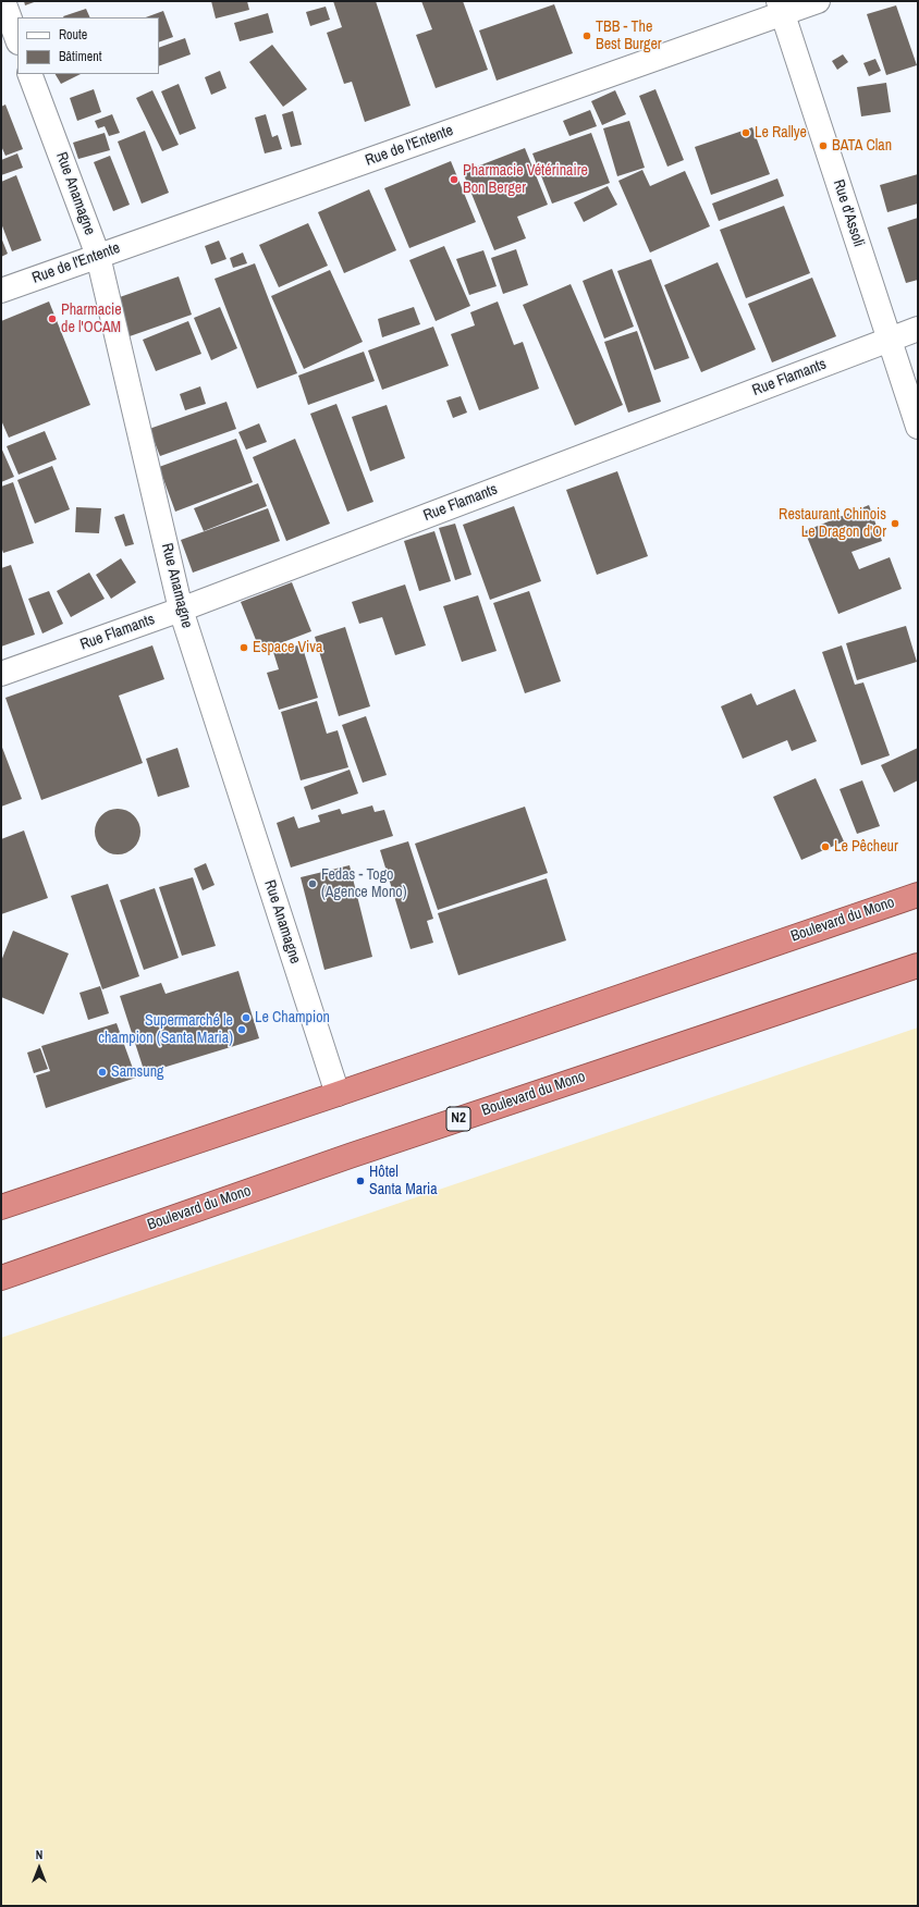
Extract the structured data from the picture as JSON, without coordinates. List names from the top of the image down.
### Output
{
  "streets": {
    "highway": ["Boulevard du Mono", "N2"],
    "street": [
      "Rue de l'Entente",
      "Rue Anamagne",
      "Rue d'Assoli",
      "Rue Flamants"
    ]
  },
  "crossings": [
    ["Rue de l'Entente", "Rue Anamagne"],
    ["Rue de l'Entente", "Rue d'Assoli"],
    ["Rue Anamagne", "Rue Flamants"],
    ["Rue Anamagne", "Boulevard du Mono"],
    ["Rue d'Assoli", "Rue Flamants"]
  ],
  "places": [
    "TBB - The Best Burger",
    "Le Rallye",
    "BATA Clan",
    "Pharmacie Vétérinaire Bon Berger",
    "Pharmacie de l'OCAM",
    "Restaurant Chinois Le Dragon d'Or",
    "Espace Viva",
    "Le Pêcheur",
    "Fedas - Togo (Agence Mono)",
    "Le Champion",
    "Supermarché le champion (Santa Maria)",
    "Samsung",
    "Hôtel Santa Maria"
  ],
  "legend": ["Route", "Bâtiment"],
  "north": "top"
}
